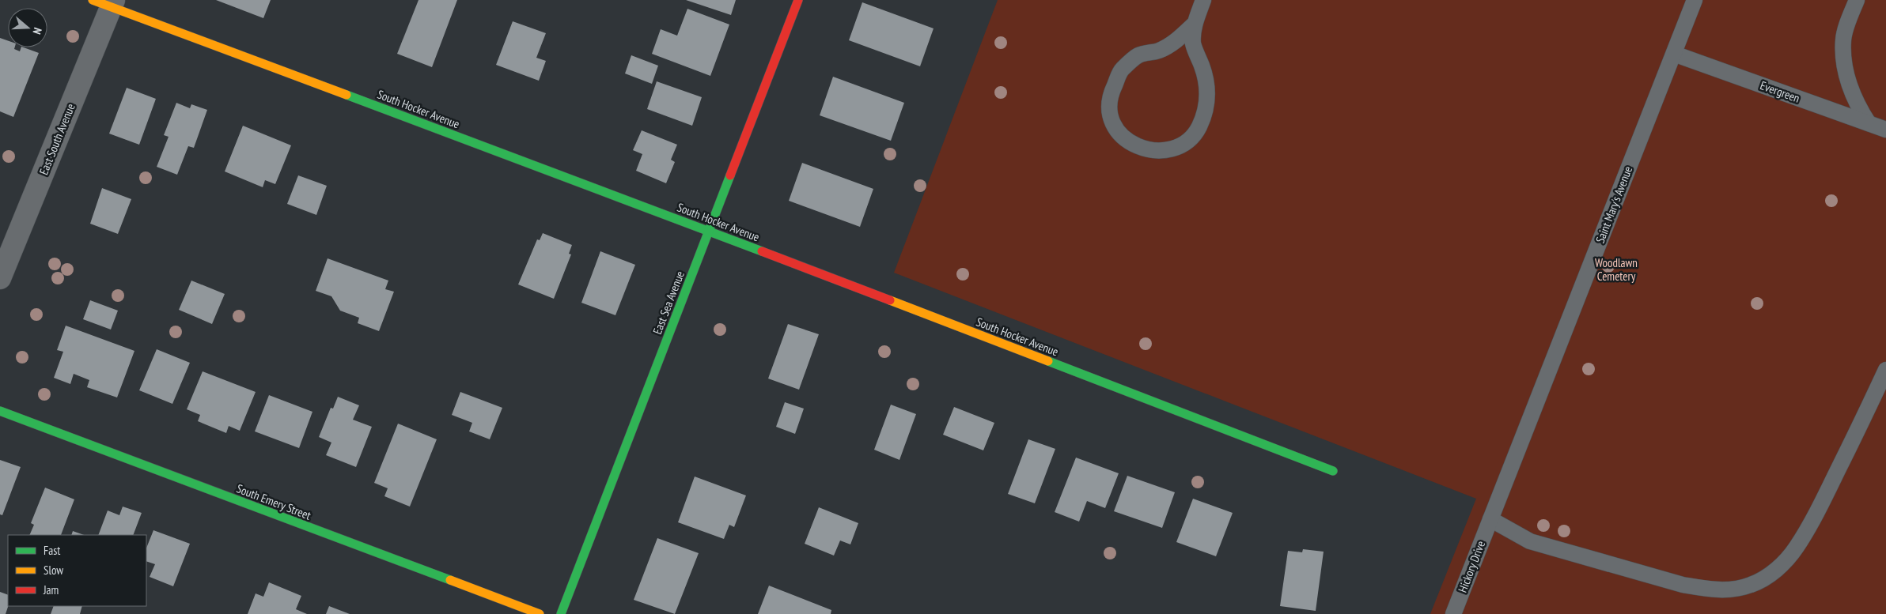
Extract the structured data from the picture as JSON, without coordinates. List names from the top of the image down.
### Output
{
  "streets": {
    "street": [
      "South Hocker Avenue",
      "East South Avenue",
      "East Sea Avenue",
      "South Emery Street"
    ],
    "lane": ["Evergreen", "Saint Mary's Avenue", "Hickory Drive"]
  },
  "crossings": [
    ["Evergreen", "Saint Mary's Avenue"],
    ["South Hocker Avenue", "East South Avenue"],
    ["South Hocker Avenue", "East Sea Avenue"],
    ["Saint Mary's Avenue", "Hickory Drive"]
  ],
  "parks": ["Woodlawn Cemetery"],
  "legend": ["Fast", "Slow", "Jam"],
  "north": "right"
}
